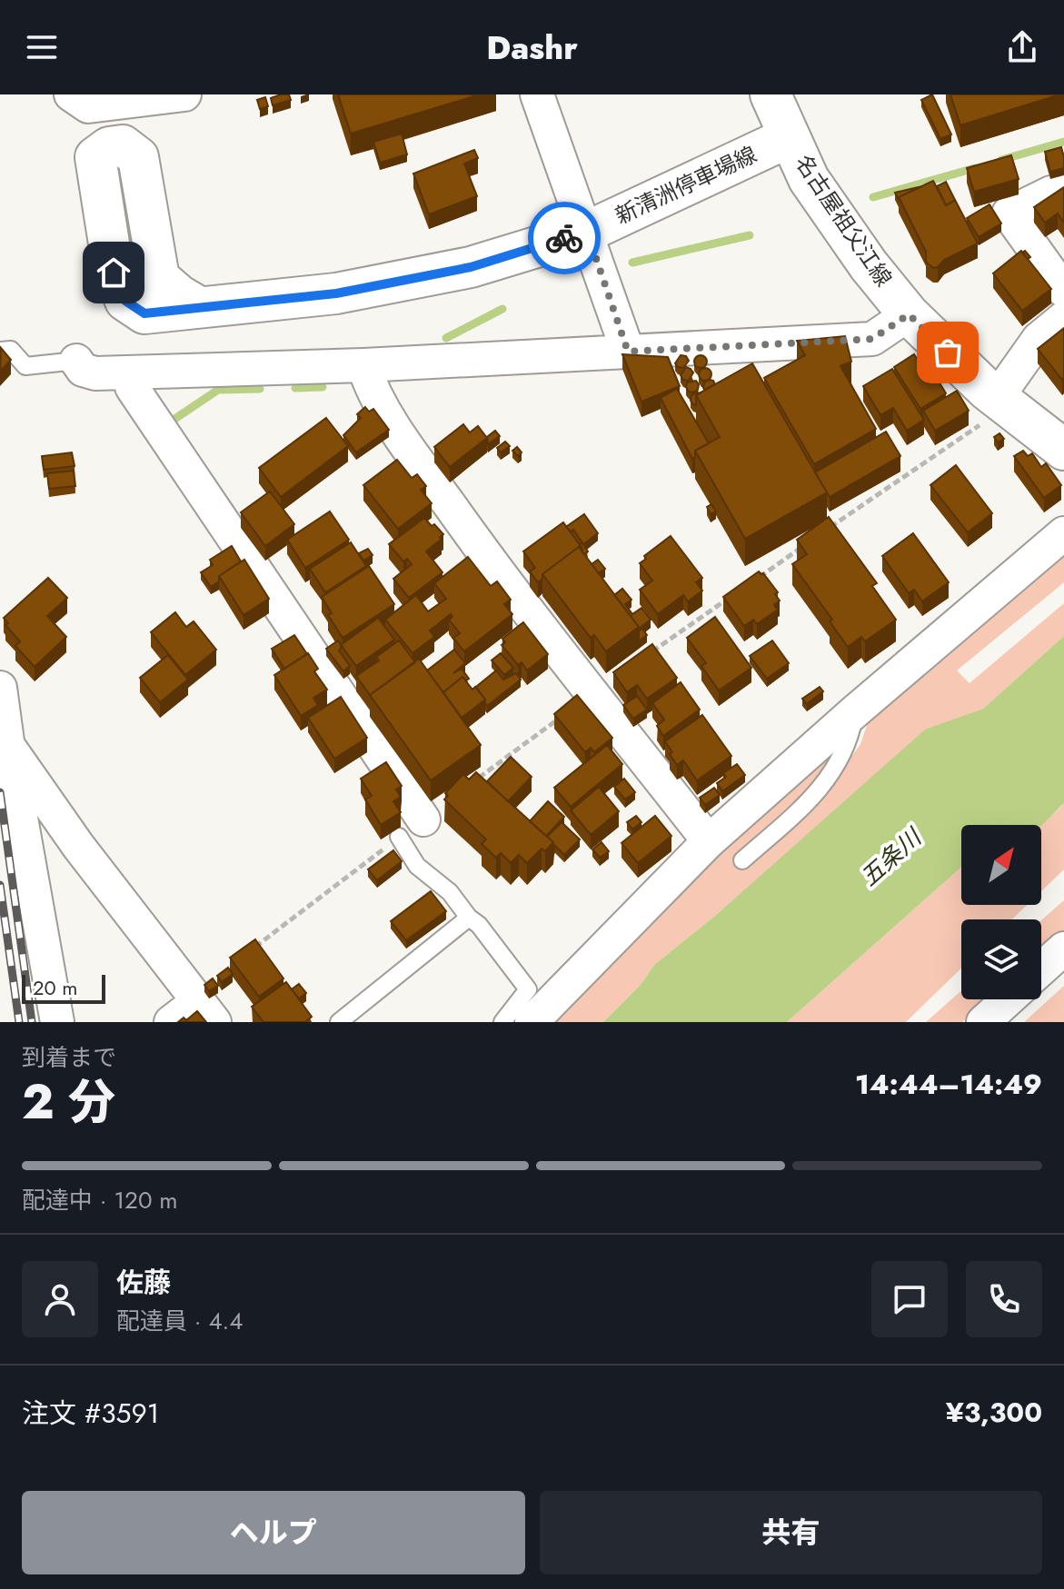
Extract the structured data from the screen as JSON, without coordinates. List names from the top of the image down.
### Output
{
  "streets": {
    "main road": ["新清洲停車場線", "名古屋祖父江線"]
  },
  "crossings": [
    ["新清洲停車場線", "名古屋祖父江線"]
  ],
  "water": ["五条川"],
  "scale_bar": "20 m",
  "north": "top right",
  "page": {
    "header": "Dashr",
    "scale": "20 m",
    "heading": ["2 分", "到着まで", "14:44–14:49"],
    "panel": [
      "佐藤",
      "配達員 · 4.4",
      "注文 #3591",
      "¥3,300"
    ],
    "bar": "配達中 · 120 m",
    "buttons": ["ヘルプ", "共有"]
  }
}
